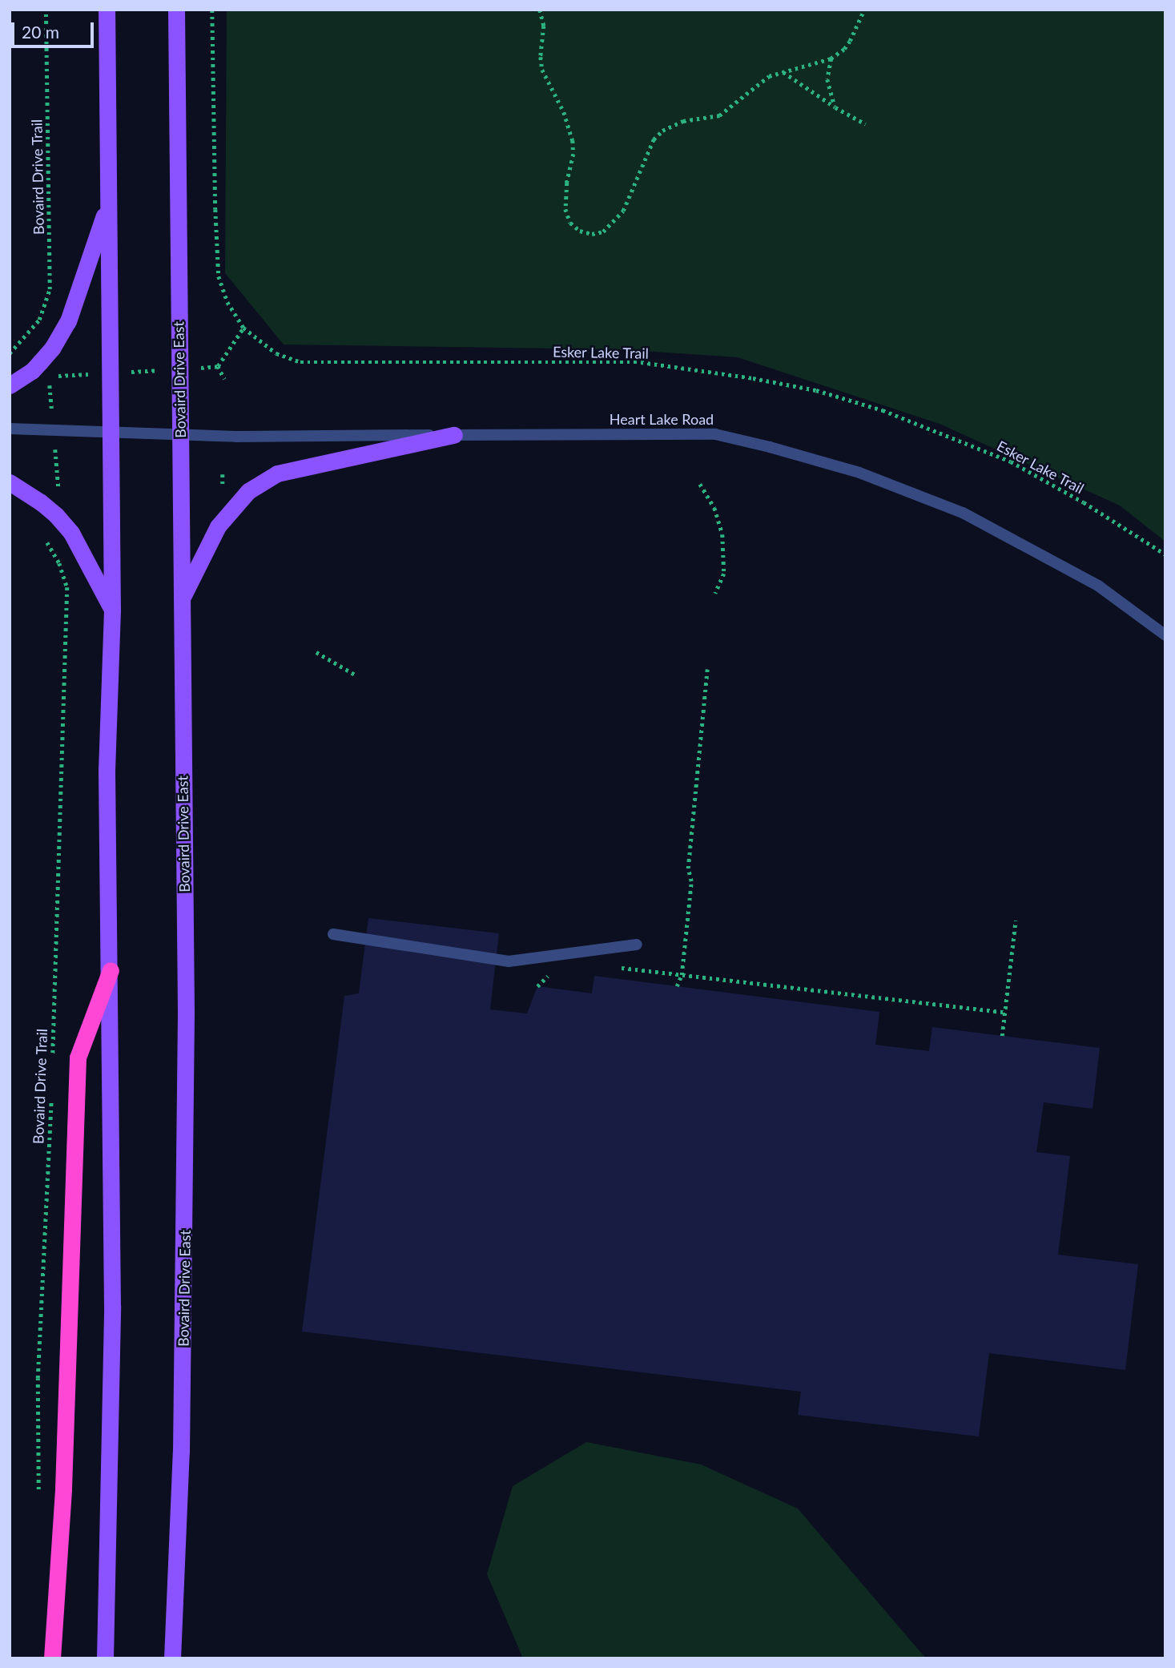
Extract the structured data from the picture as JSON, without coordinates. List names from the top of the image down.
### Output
{
  "streets": {
    "main road": ["Bovaird Drive East"],
    "street": ["Heart Lake Road"],
    "path": ["Bovaird Drive Trail", "Esker Lake Trail"]
  },
  "crossings": [
    ["Bovaird Drive East", "Heart Lake Road"]
  ],
  "scale_bar": "20 m"
}
